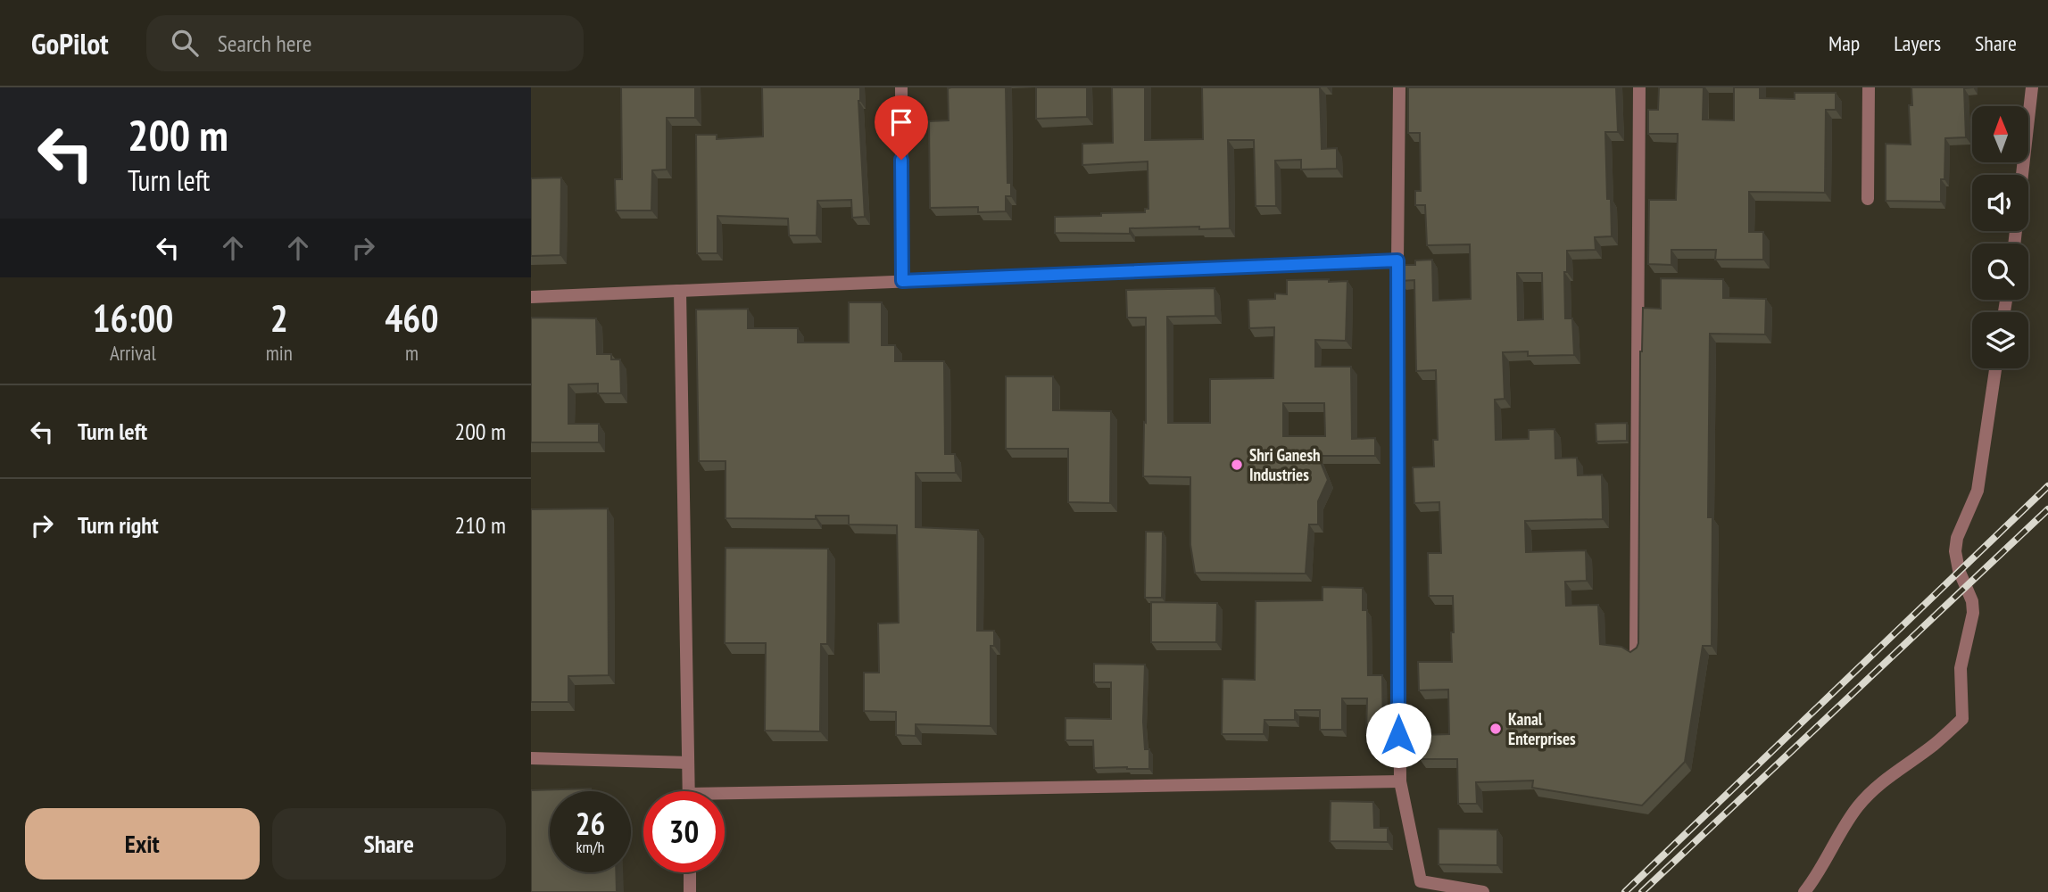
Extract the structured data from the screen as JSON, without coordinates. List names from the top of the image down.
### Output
{
  "places": ["Shri Ganesh Industries", "Kanal Enterprises"],
  "north": "top",
  "page": {
    "header": "GoPilot",
    "search": "Search here",
    "nav": ["Map", "Layers", "Share"],
    "turn": ["200 m", "Turn left"],
    "eta": [
      "16:00",
      "Arrival",
      "2",
      "min",
      "460",
      "m"
    ],
    "list": [
      {
        "name": "Turn left",
        "value": "200 m"
      },
      {
        "name": "Turn right",
        "value": "210 m"
      }
    ],
    "speed": "26 km/h",
    "limit": "30",
    "buttons": ["Exit", "Share"]
  }
}
